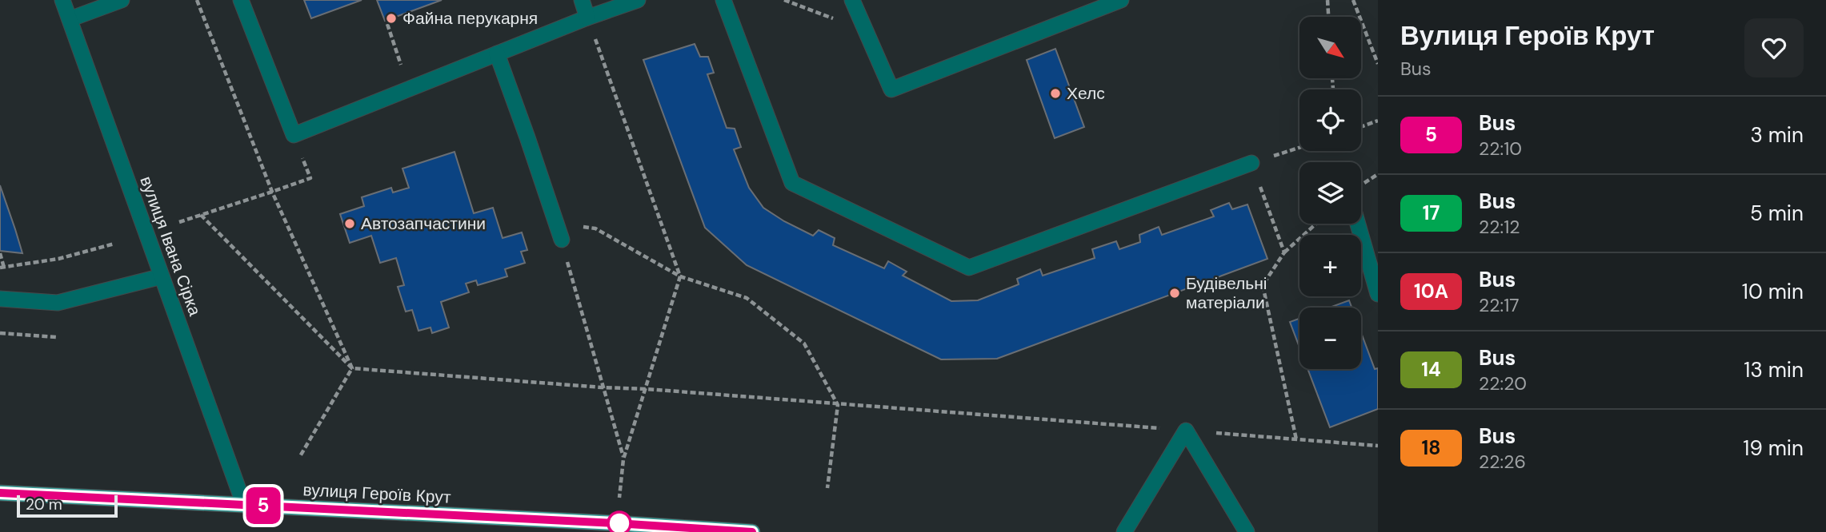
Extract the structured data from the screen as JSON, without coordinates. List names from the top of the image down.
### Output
{
  "streets": {
    "main road": ["вулиця Героїв Крут"],
    "street": ["вулиця Івана Сірка"]
  },
  "crossings": [
    ["вулиця Івана Сірка", "вулиця Героїв Крут"]
  ],
  "places": [
    "Файна перукарня",
    "Хелс",
    "Автозапчастини",
    "Будівельні матеріали"
  ],
  "lines": ["bus line 5"],
  "scale_bar": "20 m",
  "north": "bottom right",
  "page": {
    "on_map": "5",
    "heading": ["Вулиця Героїв Крут", "Bus"],
    "map_buttons": ["+", "−"],
    "list": [
      {
        "mark": "5",
        "name": "Bus",
        "note": "22:10",
        "value": "3 min"
      },
      {
        "mark": "17",
        "name": "Bus",
        "note": "22:12",
        "value": "5 min"
      },
      {
        "mark": "10А",
        "name": "Bus",
        "note": "22:17",
        "value": "10 min"
      },
      {
        "mark": "14",
        "name": "Bus",
        "note": "22:20",
        "value": "13 min"
      },
      {
        "mark": "18",
        "name": "Bus",
        "note": "22:26",
        "value": "19 min"
      }
    ],
    "scale": "20 m"
  }
}
